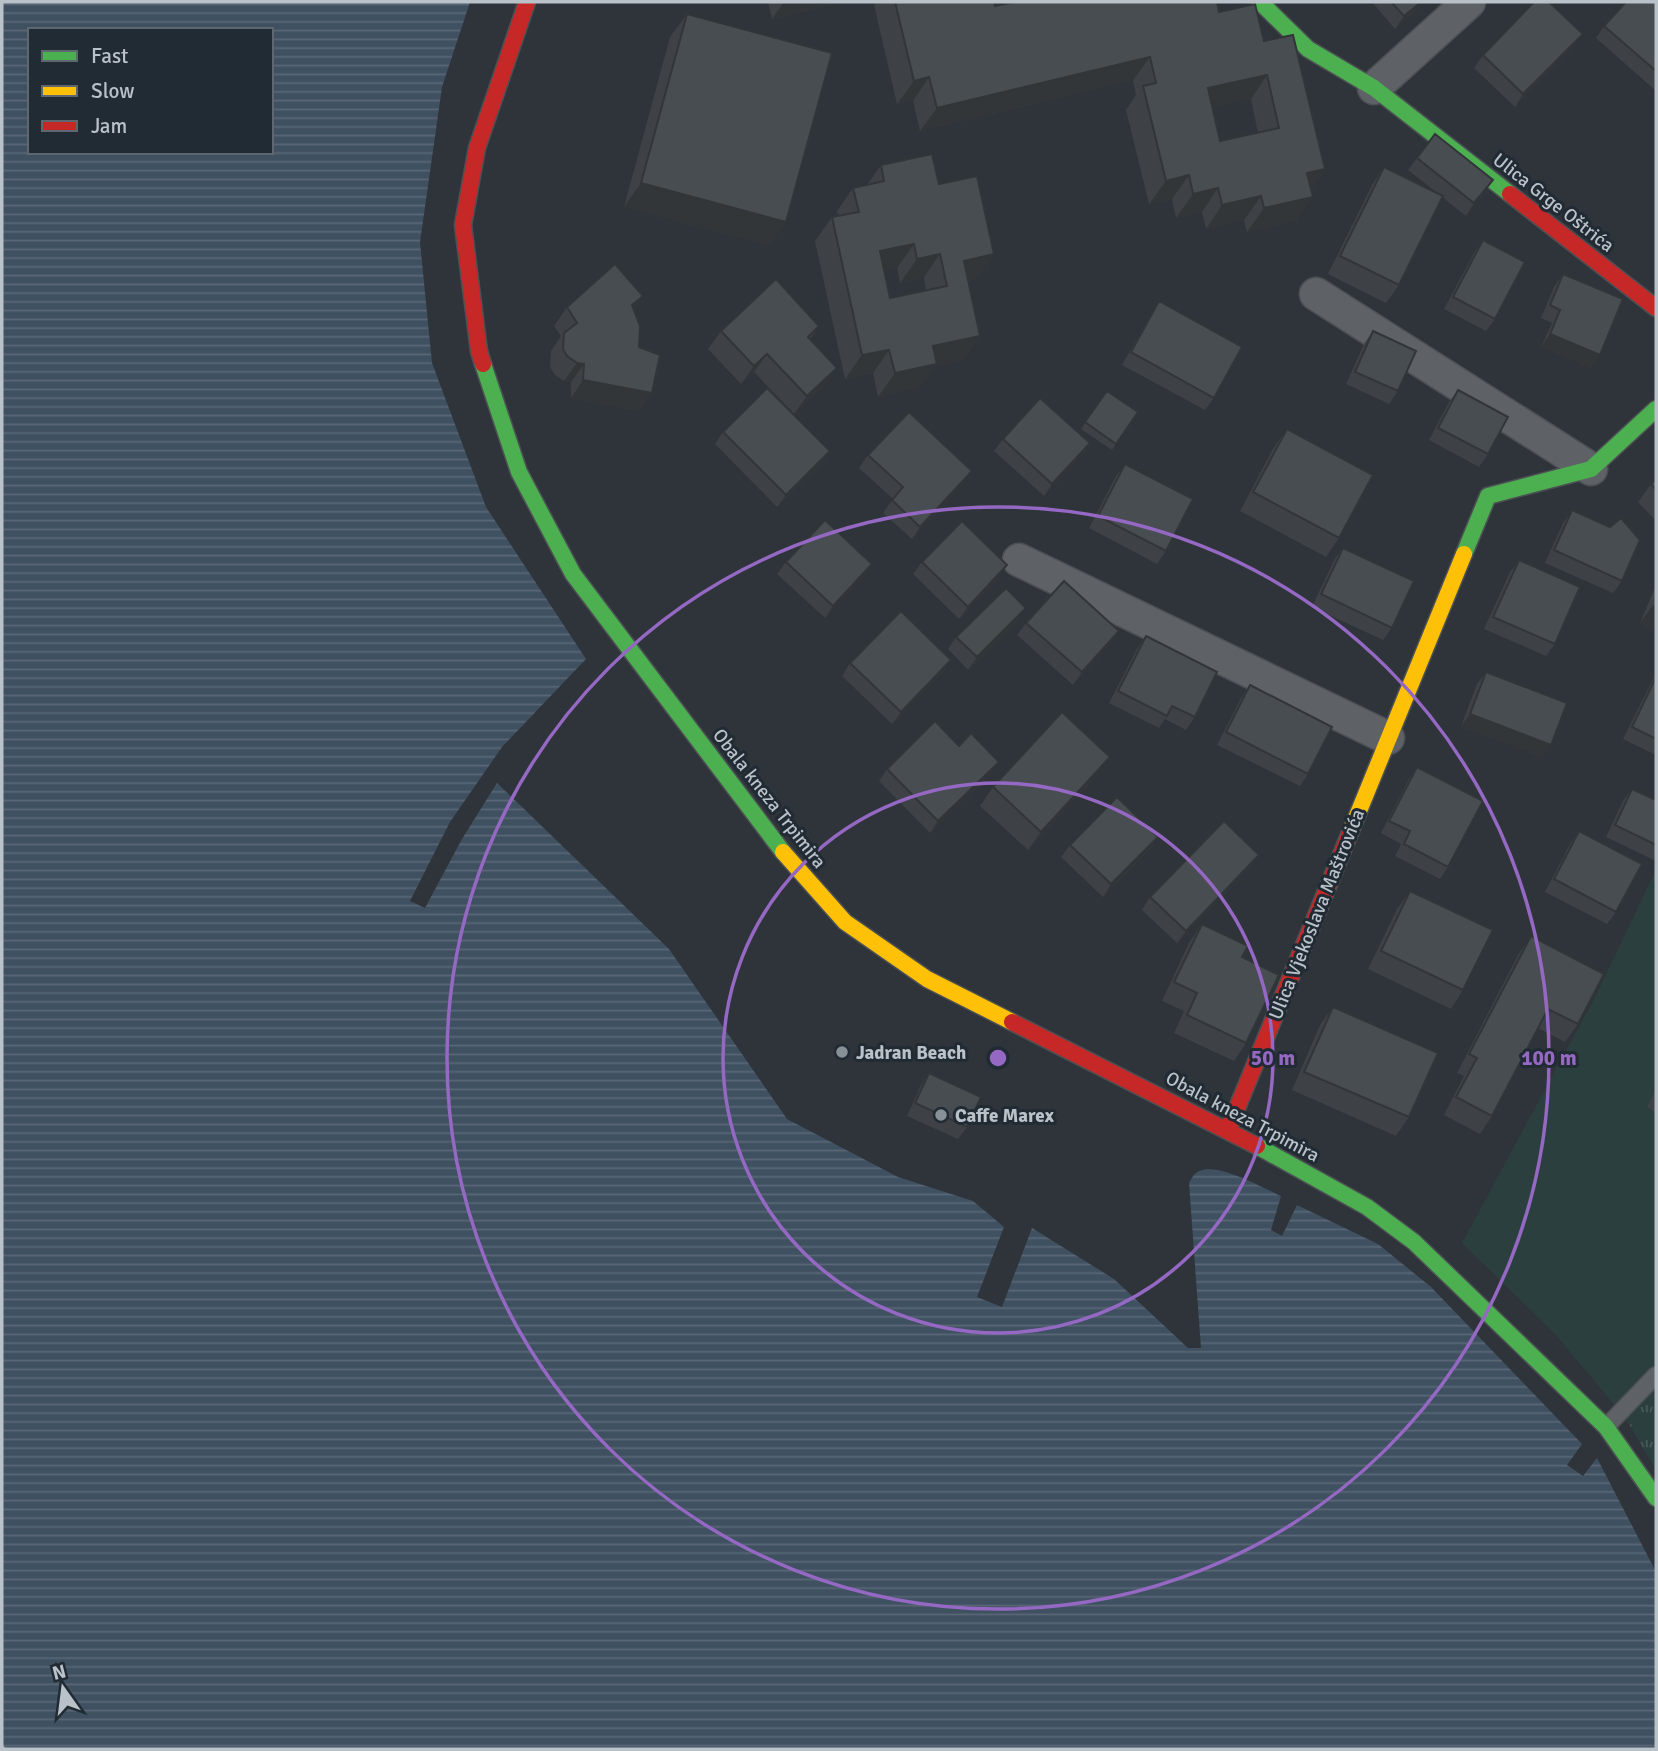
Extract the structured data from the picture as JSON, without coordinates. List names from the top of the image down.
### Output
{
  "streets": {
    "street": ["Ulica Grge Oštrića", "Obala kneza Trpimira", "Ulica Vjekoslava Maštrovića"]
  },
  "crossings": [
    ["Obala kneza Trpimira", "Ulica Vjekoslava Maštrovića"]
  ],
  "places": ["Jadran Beach", "Caffe Marex"],
  "legend": ["Fast", "Slow", "Jam"],
  "north": "top",
  "rings": ["50 m", "100 m"]
}
